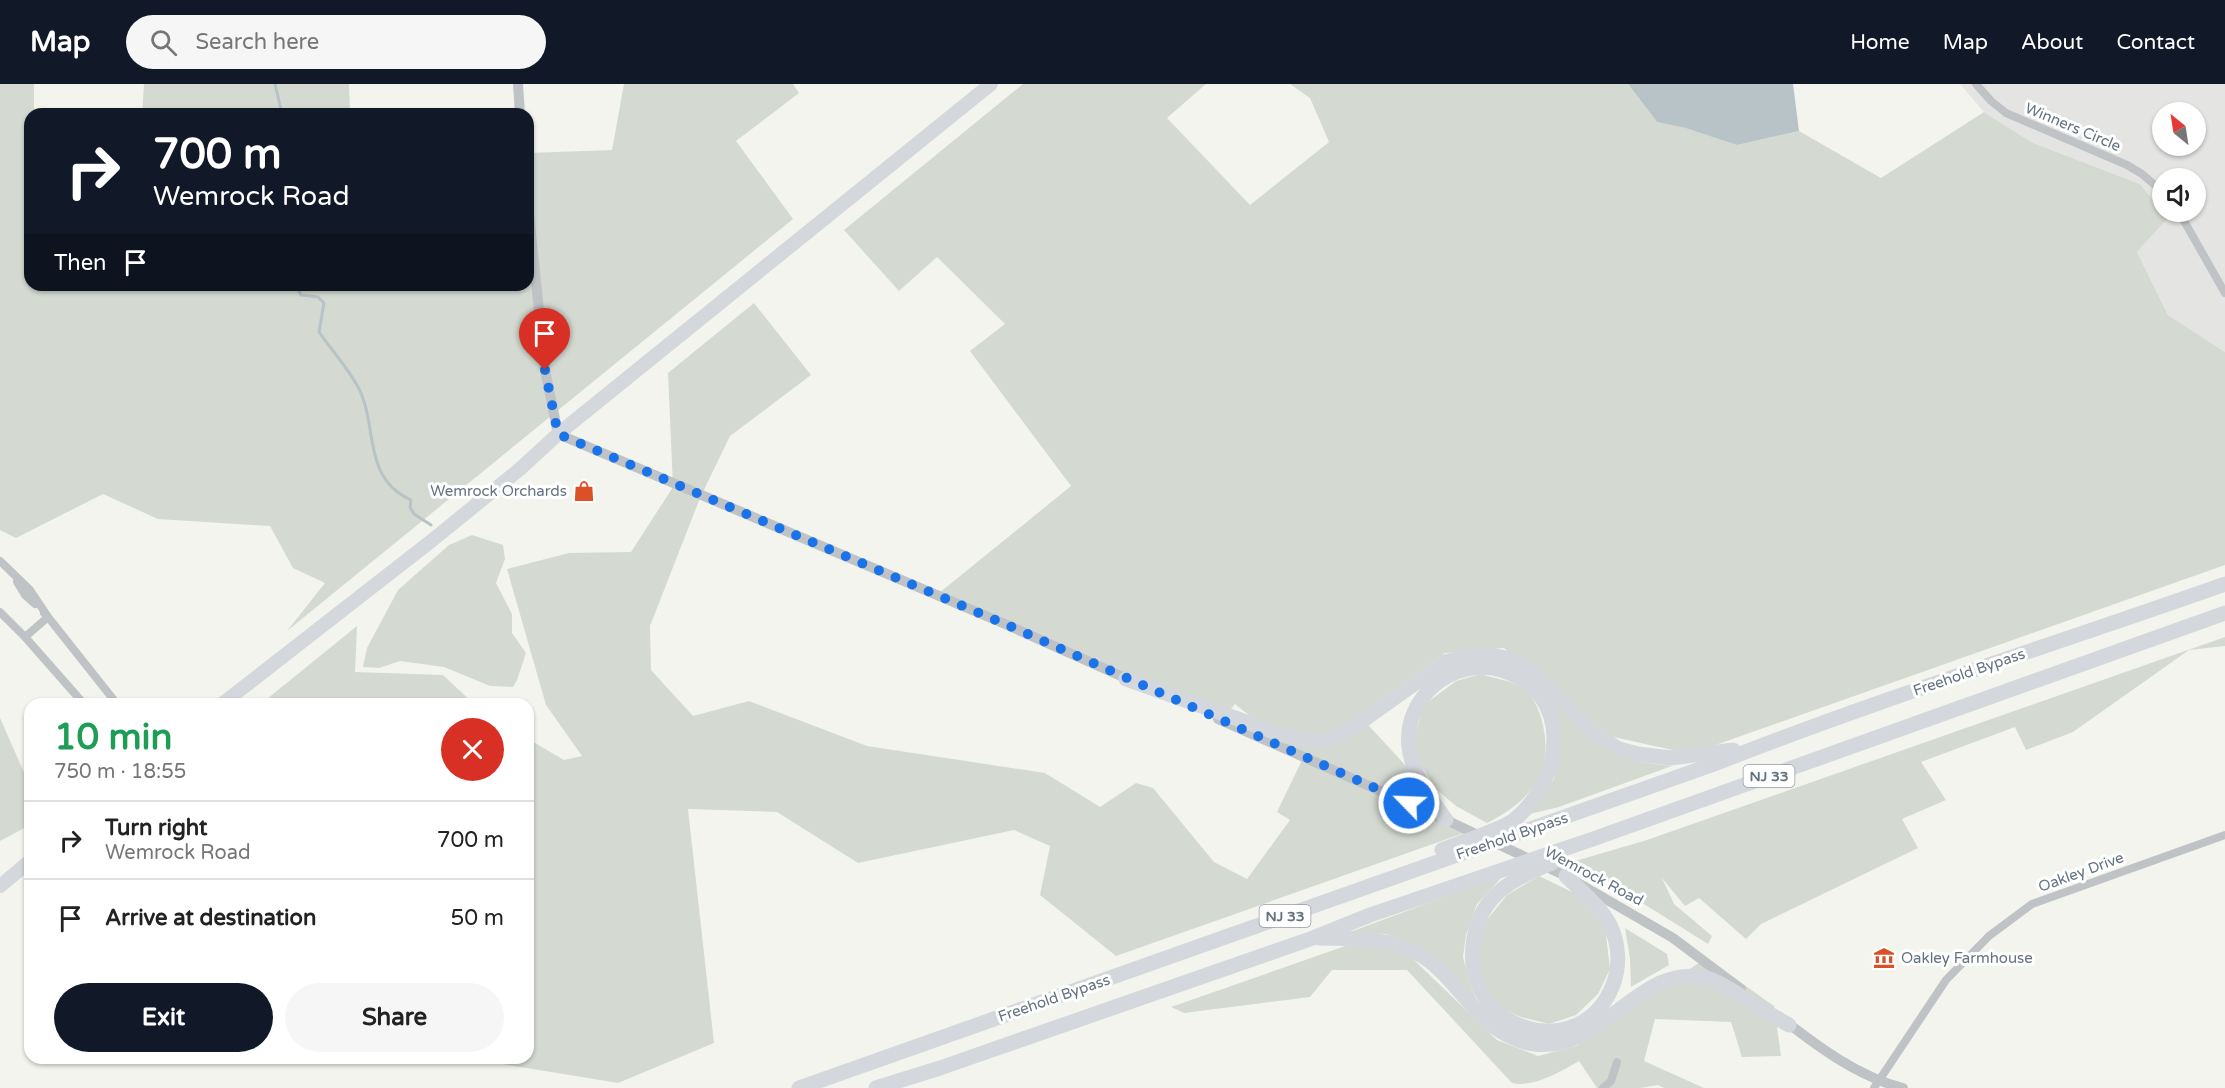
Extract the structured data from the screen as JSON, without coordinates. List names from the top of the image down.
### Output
{
  "streets": {
    "highway": ["Freehold Bypass", "NJ 33"],
    "street": ["Winners Circle", "Oakley Drive", "Wemrock Road"]
  },
  "crossings": [
    ["Oakley Drive", "Wemrock Road"]
  ],
  "places": {
    "shop": ["Wemrock Orchards"],
    "museum": ["Oakley Farmhouse"]
  },
  "north": "top left",
  "page": {
    "header": "Map",
    "search": "Search here",
    "nav": [
      "Home",
      "Map",
      "About",
      "Contact"
    ],
    "turn": ["700 m", "Wemrock Road"],
    "then": "Then",
    "heading": ["10 min", "750 m · 18:55"],
    "list": [
      {
        "name": "Turn right",
        "note": "Wemrock Road",
        "value": "700 m"
      },
      {
        "name": "Arrive at destination",
        "value": "50 m"
      }
    ],
    "buttons": ["Exit", "Share"]
  }
}
